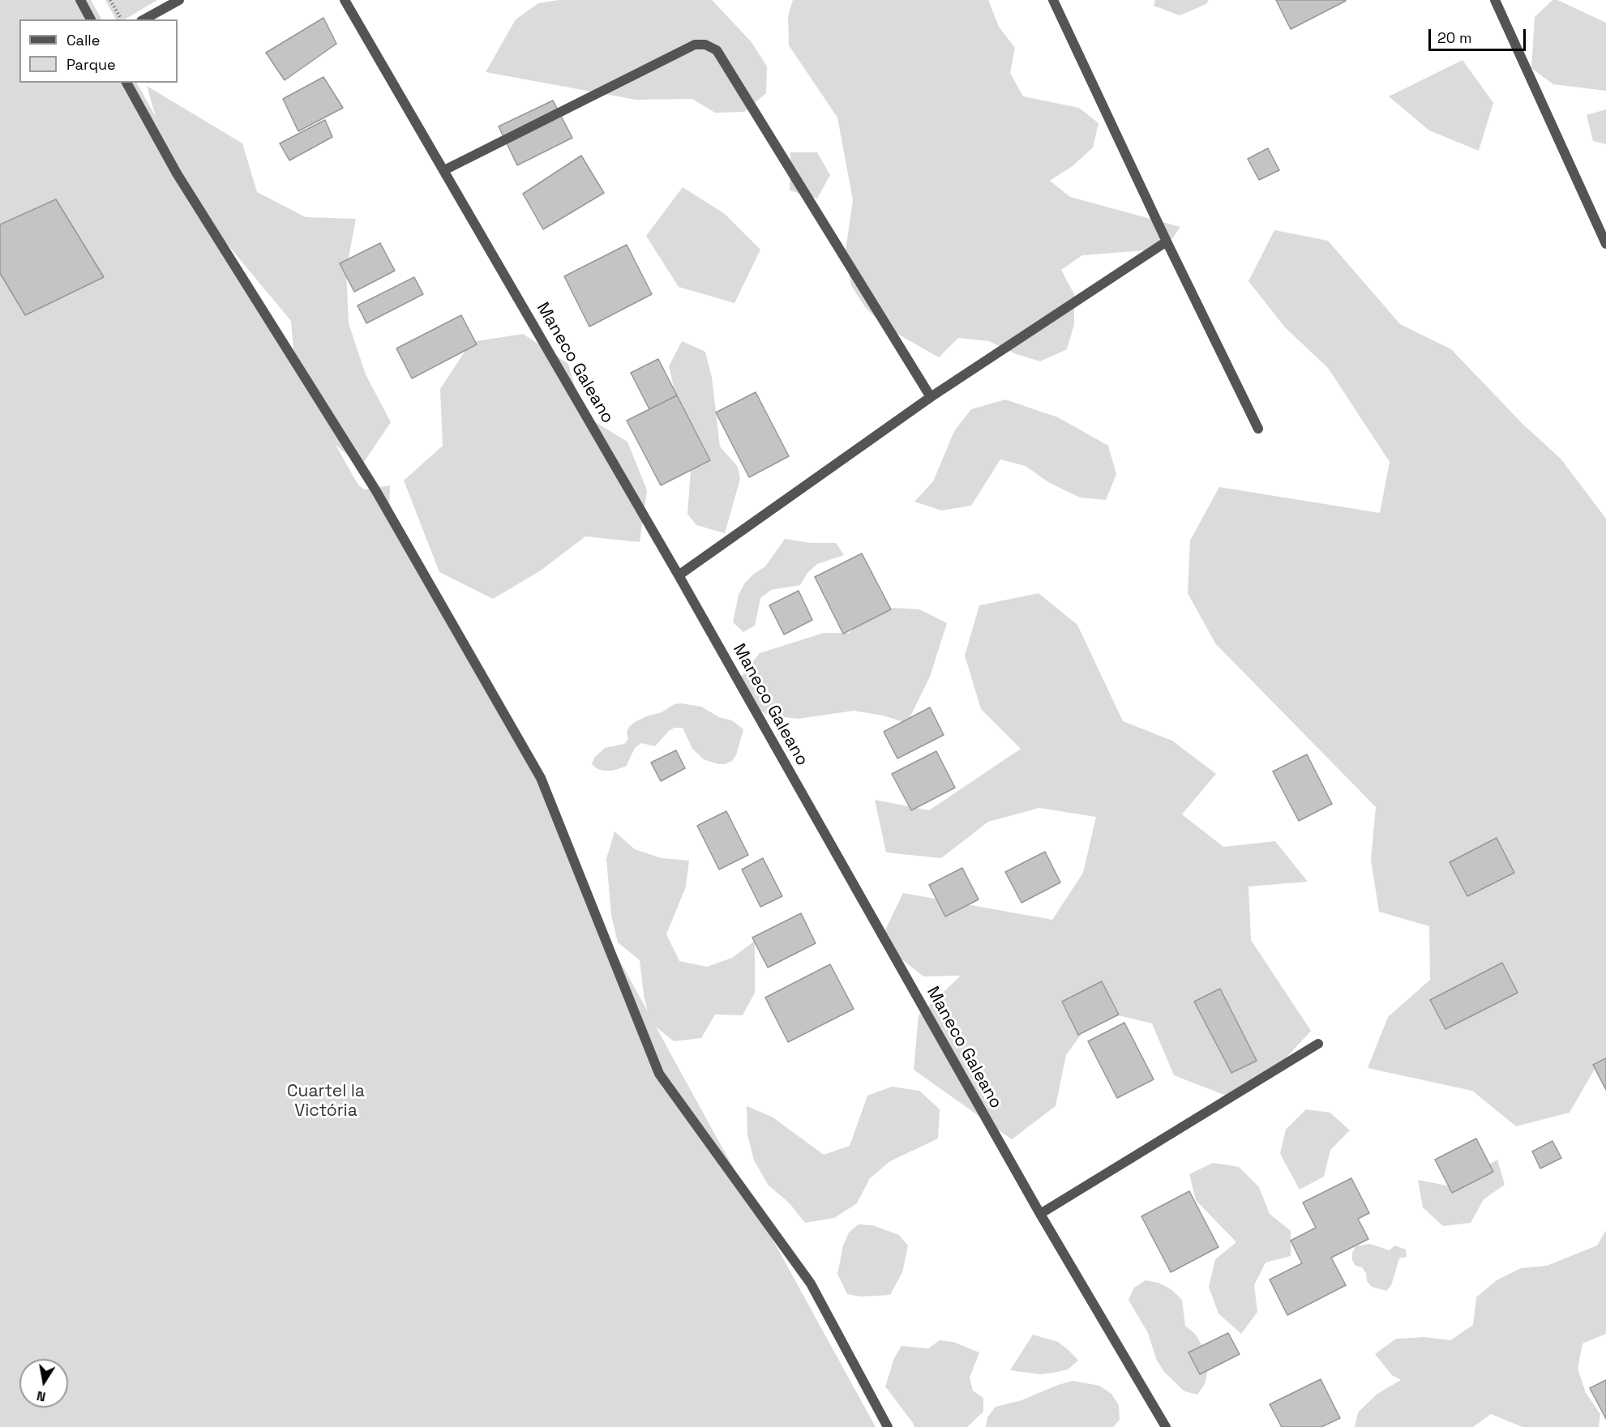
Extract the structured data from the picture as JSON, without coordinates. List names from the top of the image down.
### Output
{
  "streets": {
    "street": ["Maneco Galeano"]
  },
  "parks": ["Cuartel la Victória"],
  "legend": ["Calle", "Parque"],
  "scale_bar": "20 m",
  "north": "bottom"
}
